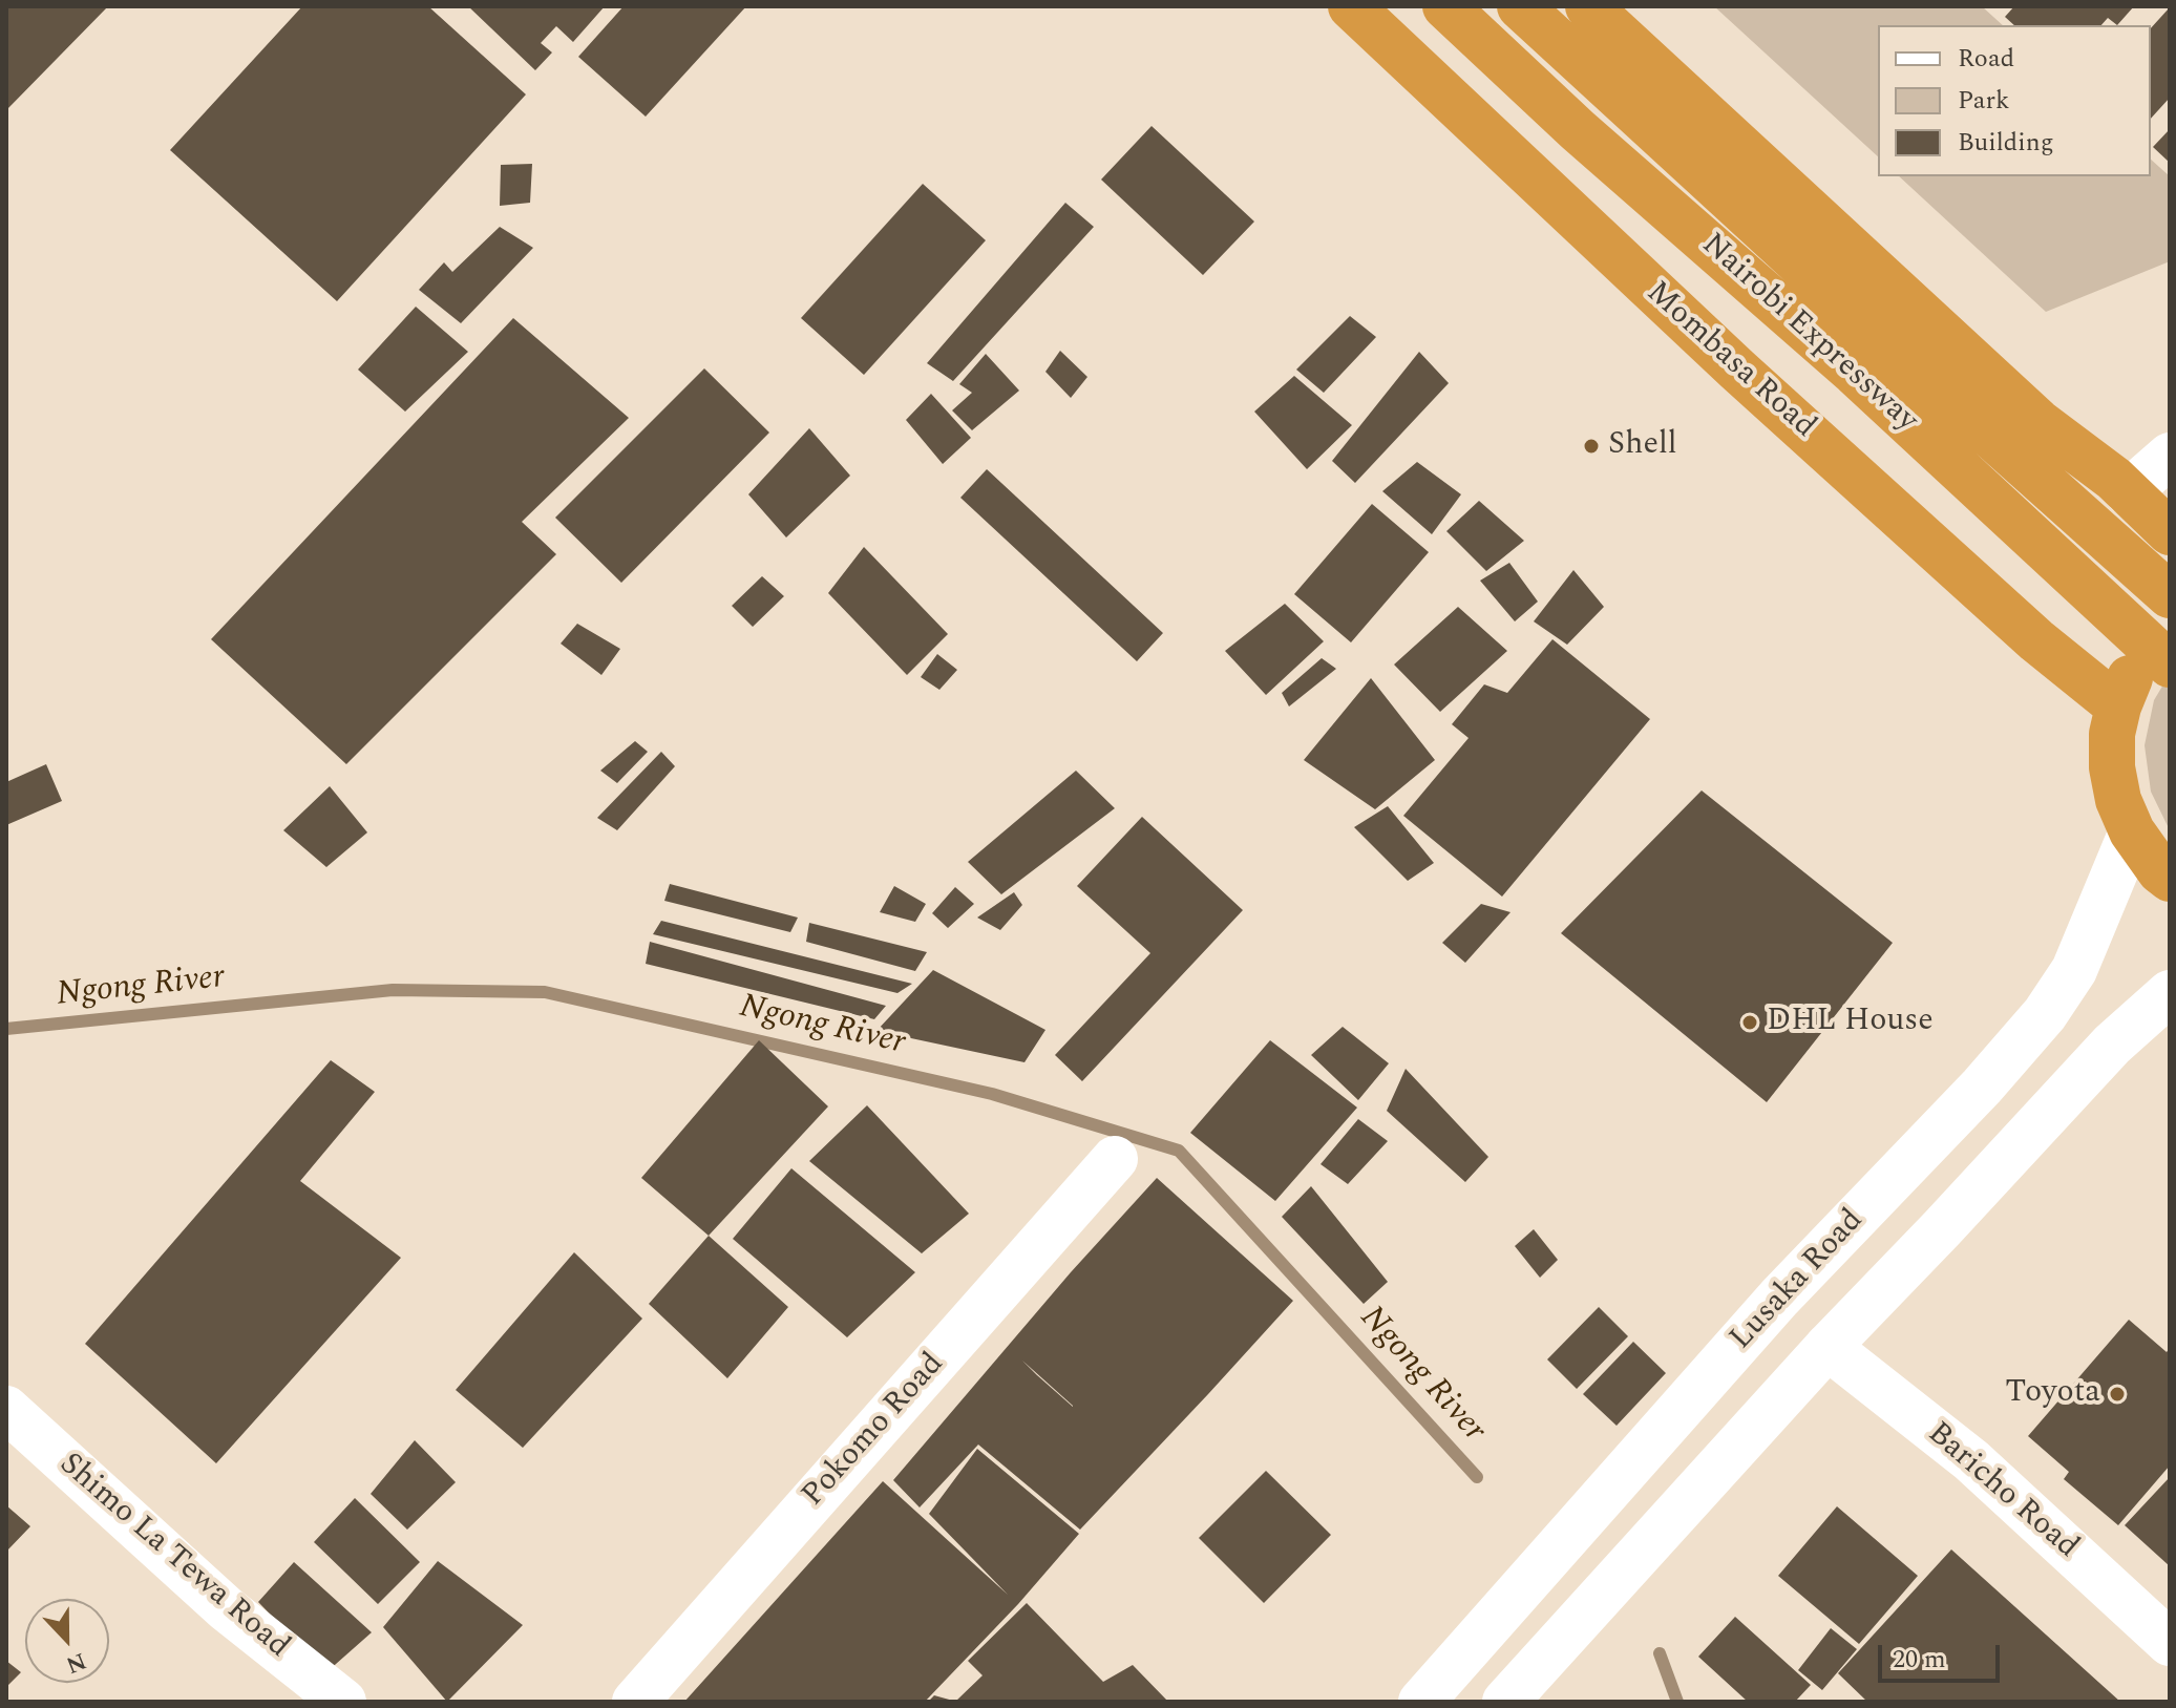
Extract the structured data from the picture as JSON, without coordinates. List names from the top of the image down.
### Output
{
  "streets": {
    "highway": ["Nairobi Expressway", "Mombasa Road"],
    "main road": [
      "Lusaka Road",
      "Pokomo Road",
      "Baricho Road",
      "Shimo La Tewa Road"
    ]
  },
  "water": ["Ngong River"],
  "places": ["Shell", "DHL House", "Toyota"],
  "legend": ["Road", "Park", "Building"],
  "scale_bar": "20 m",
  "north": "bottom"
}
